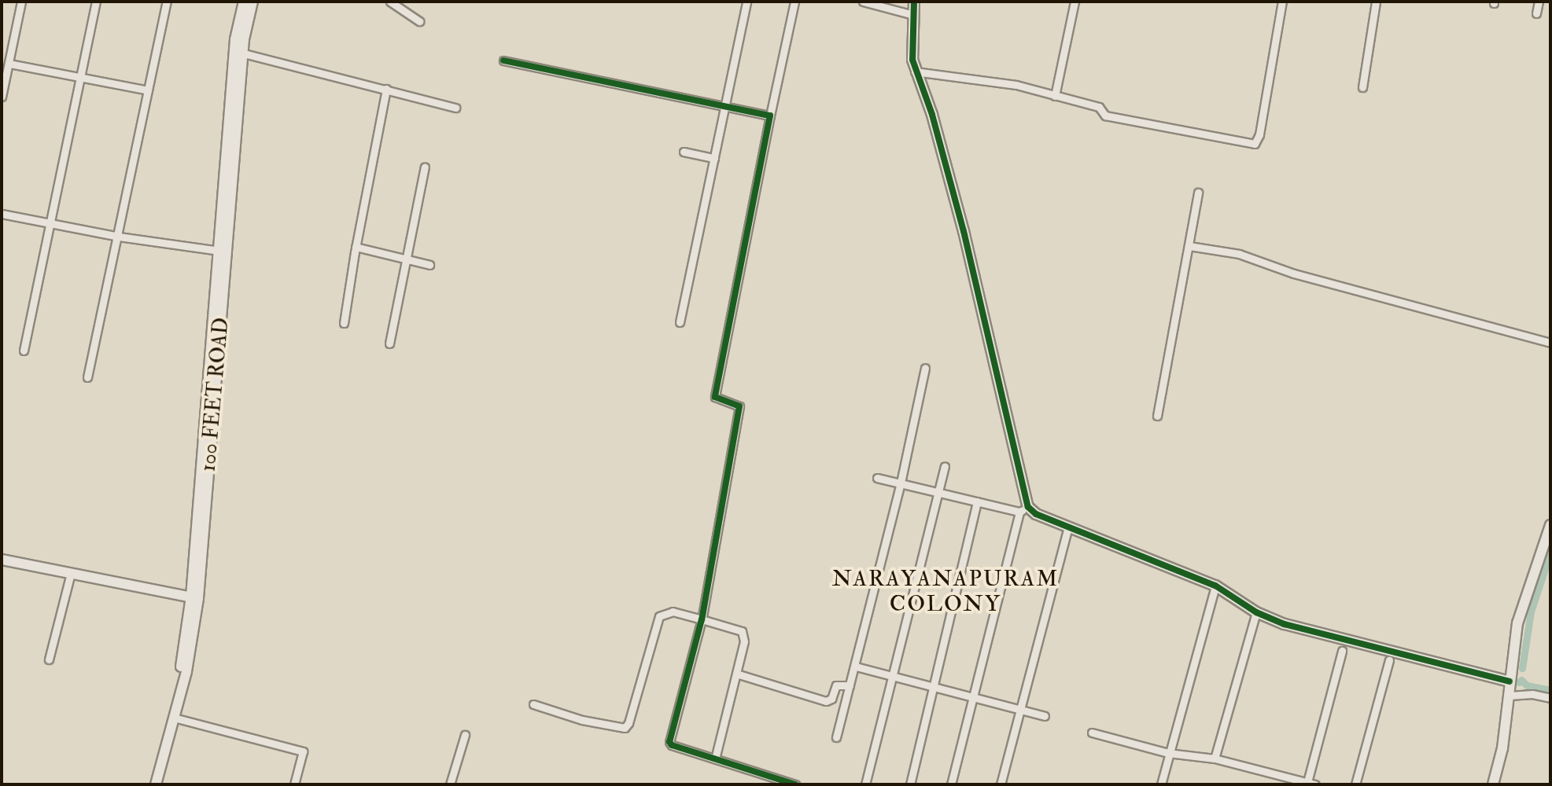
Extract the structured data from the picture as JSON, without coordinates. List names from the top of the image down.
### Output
{
  "streets": {
    "street": ["100 FEET ROAD"]
  },
  "districts": ["NARAYANAPURAM COLONY"]
}
